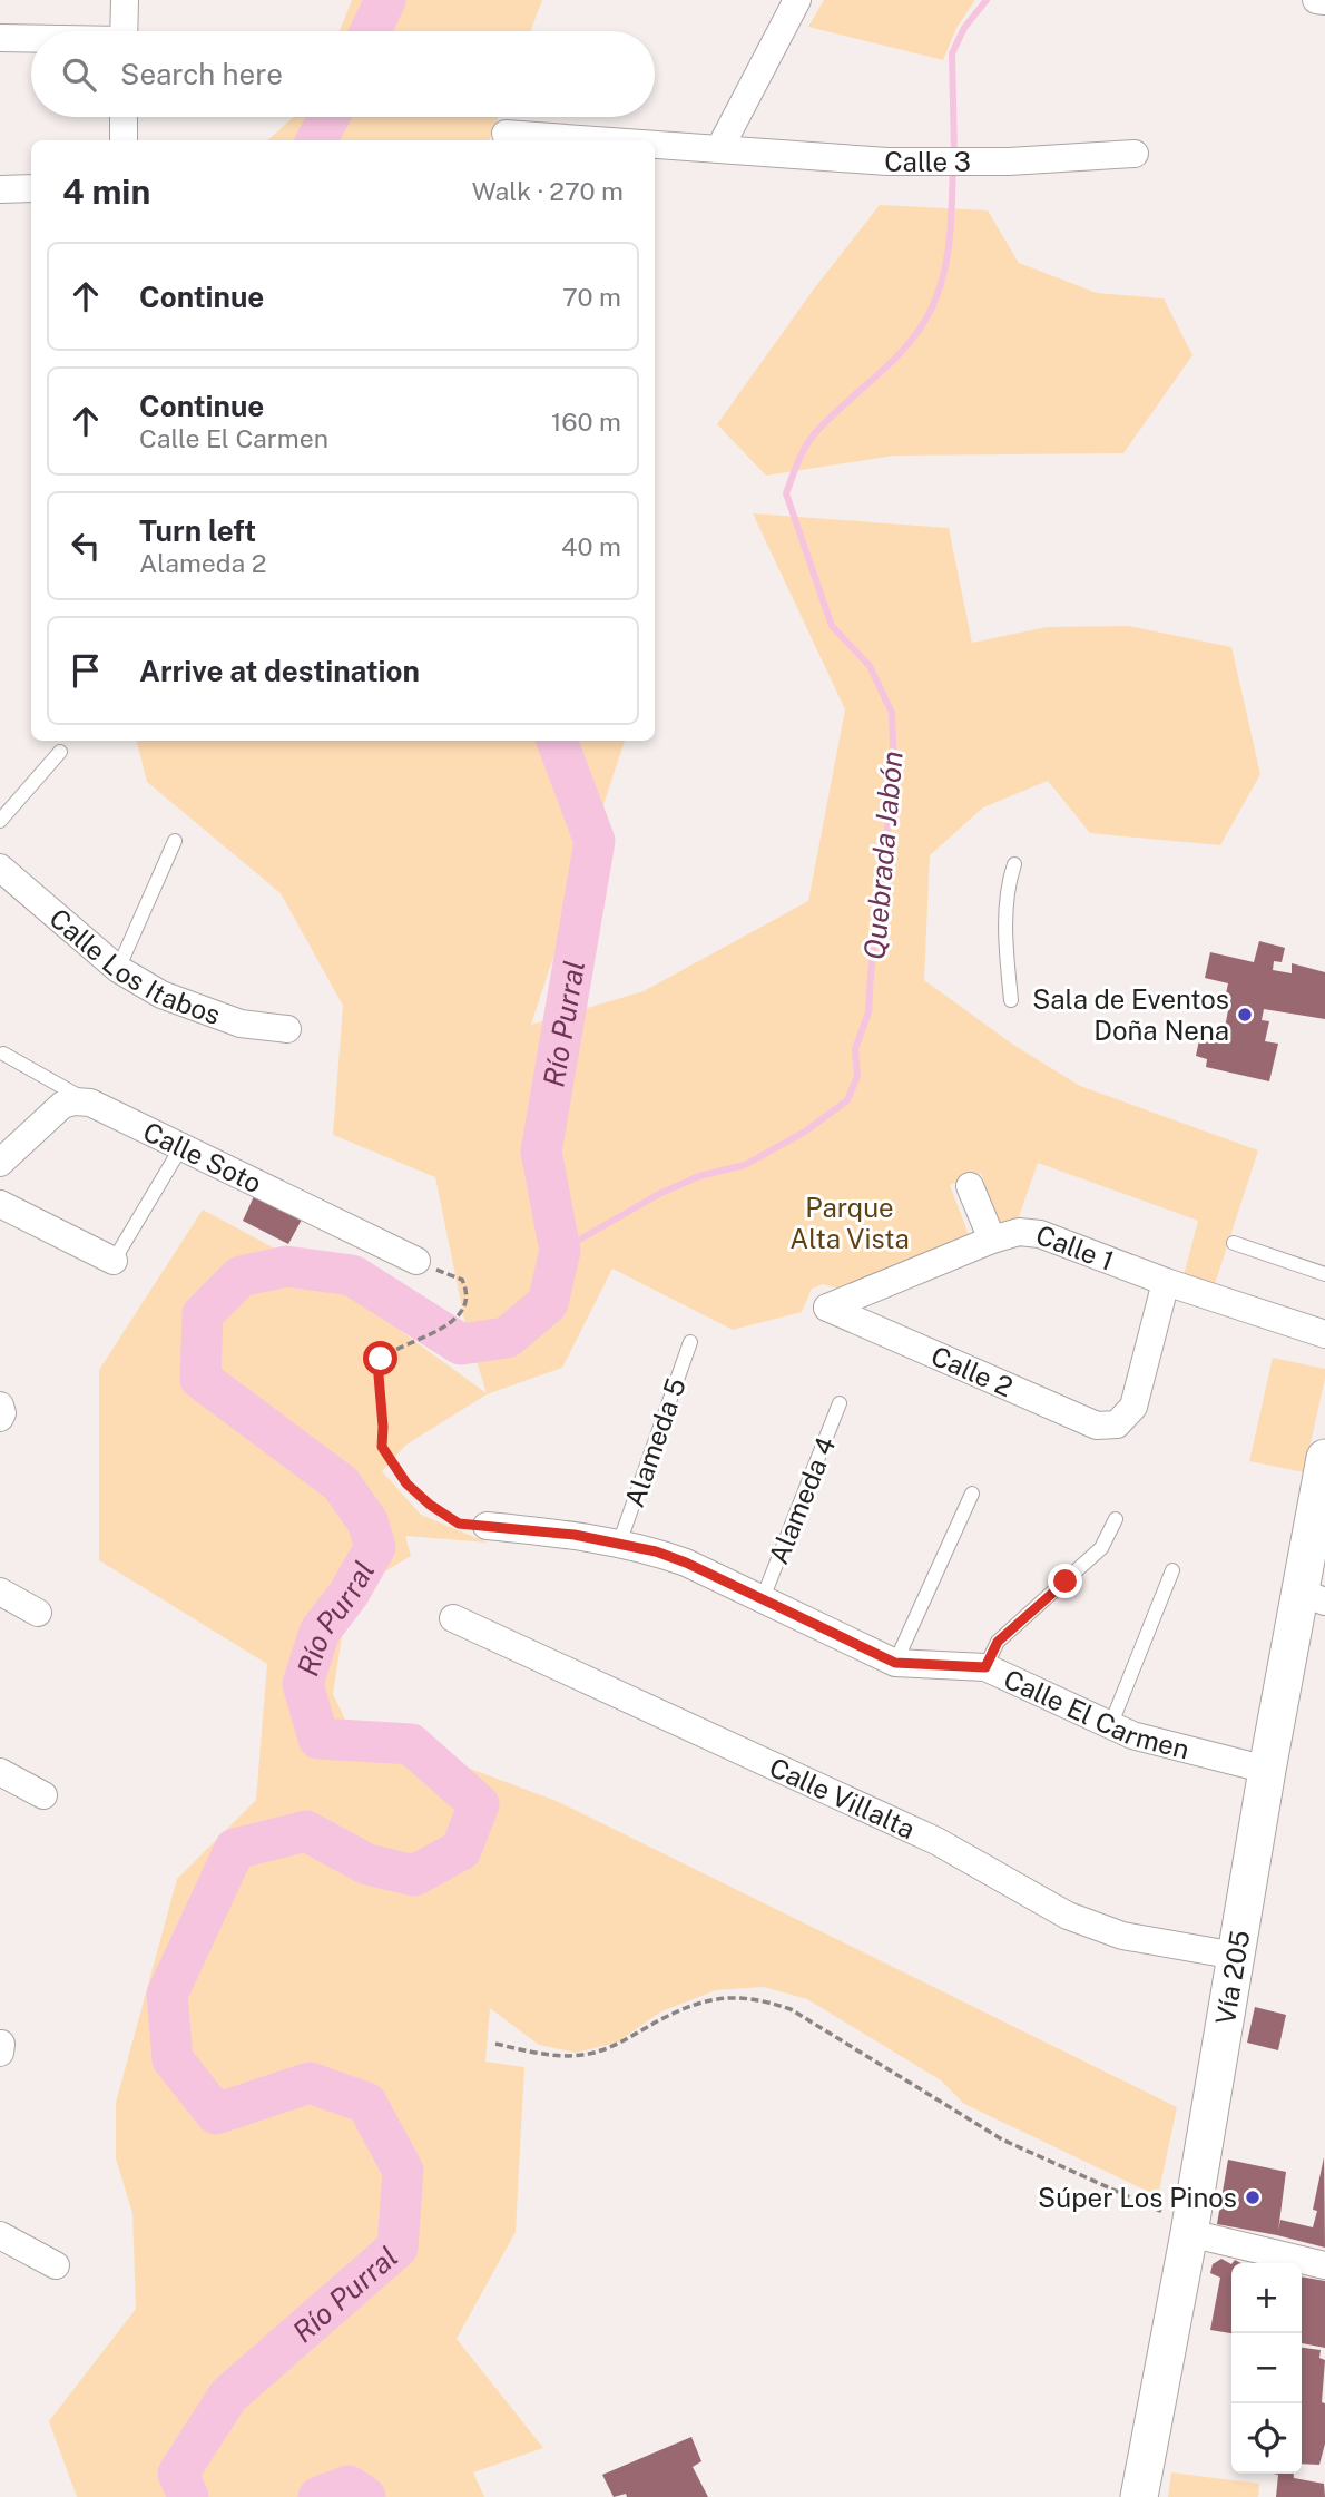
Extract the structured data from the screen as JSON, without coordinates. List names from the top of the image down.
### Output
{
  "streets": {
    "main road": ["Vía 205"],
    "street": [
      "Calle 3",
      "Calle Los Itabos",
      "Calle Soto",
      "Calle 1",
      "Calle 2",
      "Calle El Carmen",
      "Calle Villalta"
    ],
    "lane": ["Alameda 5", "Alameda 4"]
  },
  "crossings": [
    ["Calle 1", "Calle 2"],
    ["Alameda 5", "Calle El Carmen"],
    ["Alameda 4", "Calle El Carmen"],
    ["Calle El Carmen", "Vía 205"],
    ["Calle Villalta", "Vía 205"]
  ],
  "water": ["Quebrada Jabón", "Río Purral"],
  "parks": ["Parque Alta Vista"],
  "places": ["Sala de Eventos Doña Nena", "Súper Los Pinos"],
  "page": {
    "search": "Search here",
    "heading": ["4 min", "Walk · 270 m"],
    "list": [
      ["Continue", "70 m"],
      ["Continue", "Calle El Carmen", "160 m"],
      ["Turn left", "Alameda 2", "40 m"],
      "Arrive at destination"
    ],
    "map_buttons": ["+", "−"]
  }
}
